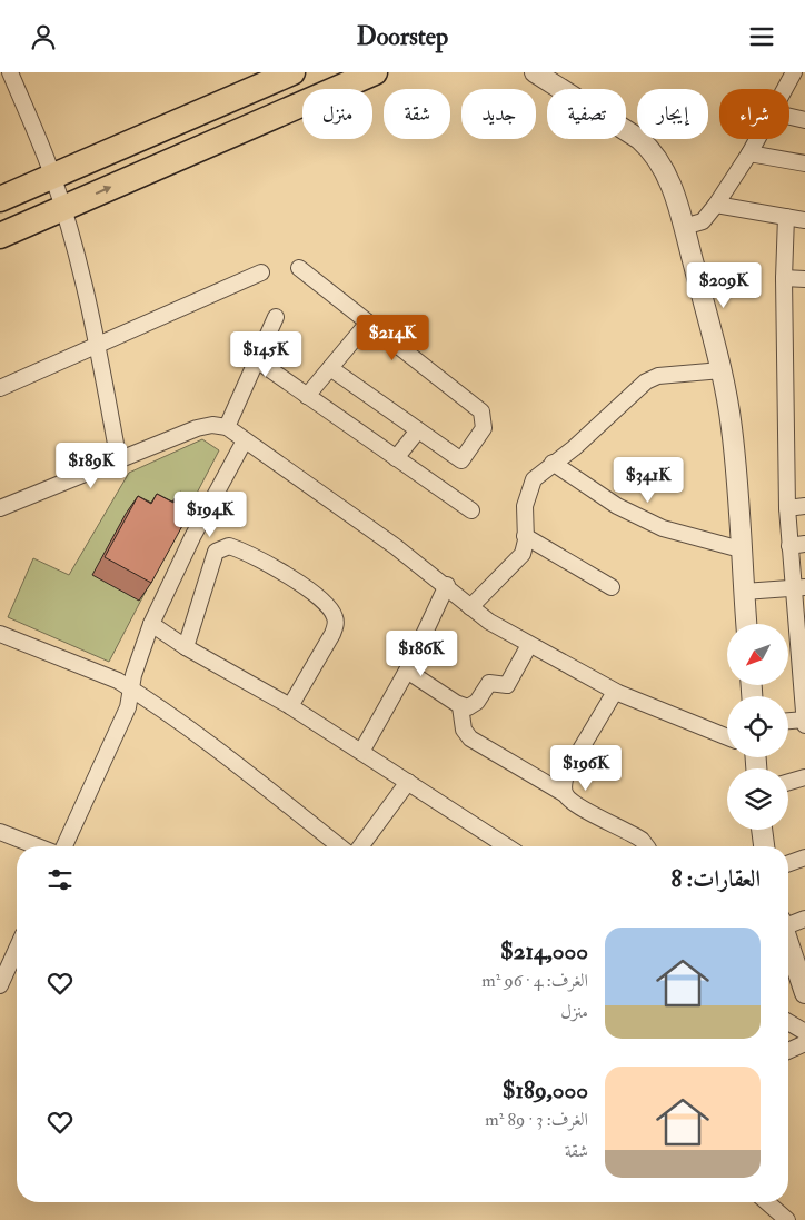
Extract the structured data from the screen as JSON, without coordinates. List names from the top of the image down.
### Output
{
  "north": "bottom left",
  "page": {
    "header": "Doorstep",
    "chip": [
      "شراء",
      "إيجار",
      "تصفية",
      "جديد",
      "شقة",
      "منزل"
    ],
    "price": [
      "$209K",
      "$214K",
      "$145K",
      "$189K",
      "$341K",
      "$194K",
      "$186K",
      "$196K"
    ],
    "heading": "العقارات: 8",
    "list": [
      {
        "name": "$214,000",
        "note": "الغرف: 4 · 96 m² · منزل"
      },
      {
        "name": "$189,000",
        "note": "الغرف: 3 · 89 m² · شقة"
      }
    ]
  }
}
